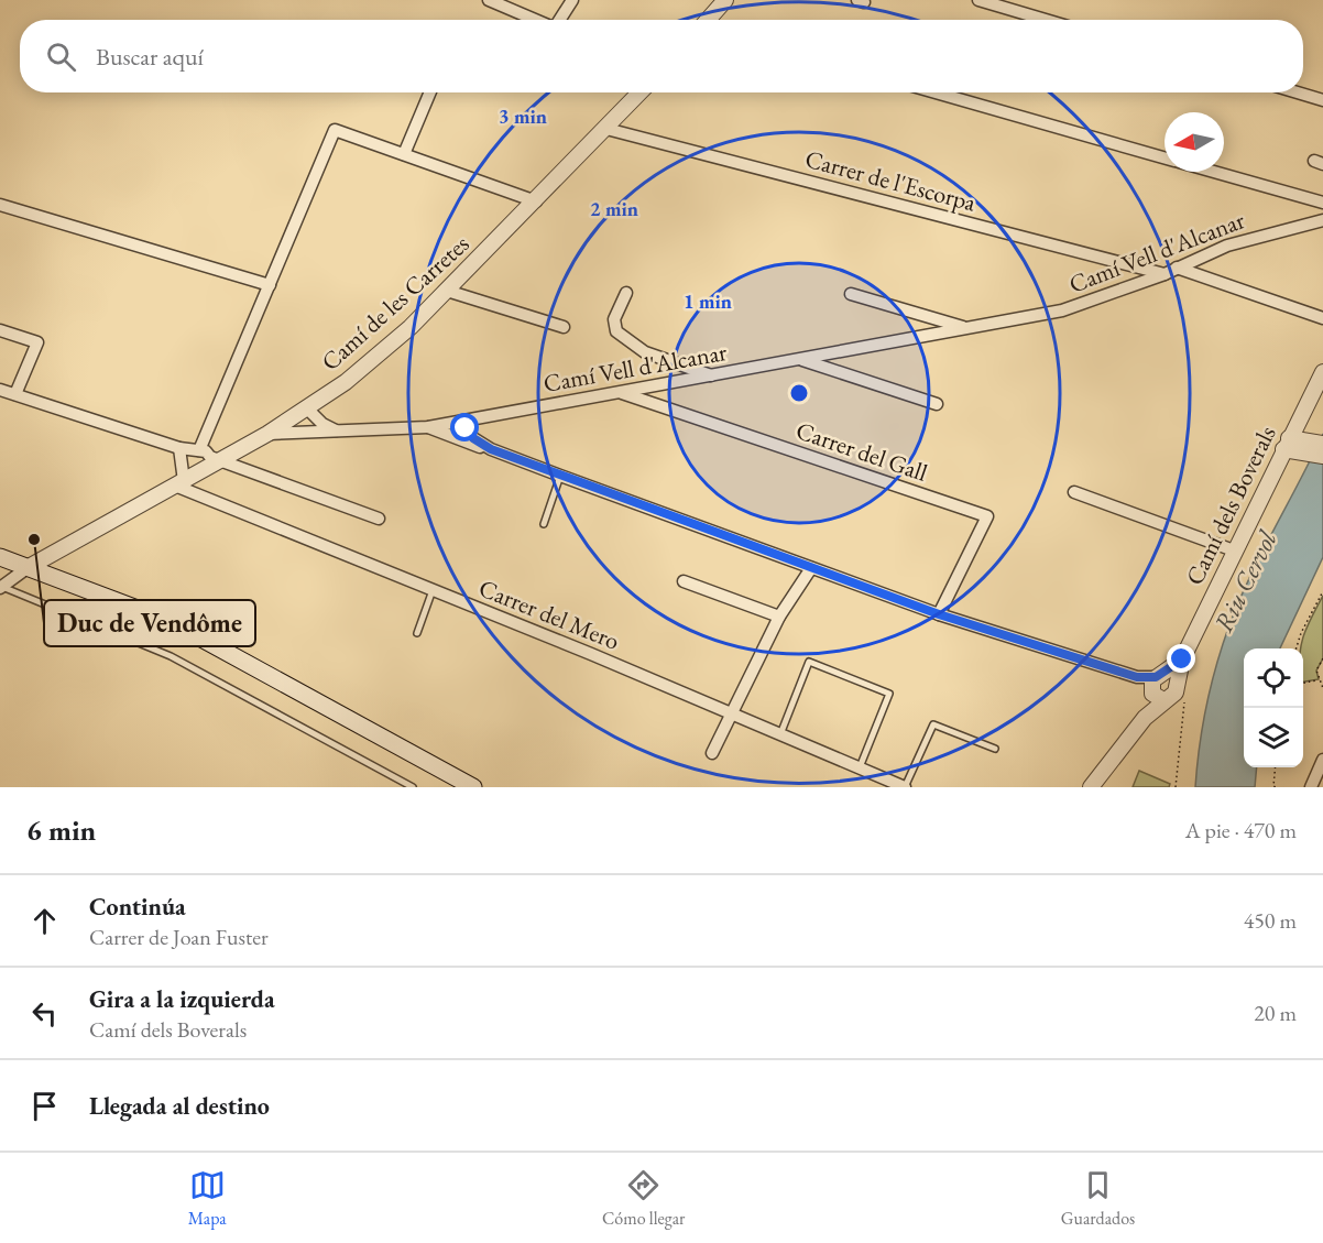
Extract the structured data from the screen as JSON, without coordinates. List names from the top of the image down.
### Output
{
  "streets": {
    "street": [
      "Carrer de l'Escorpa",
      "Camí Vell d'Alcanar",
      "Camí de les Carretes",
      "Carrer del Gall",
      "Camí dels Boverals",
      "Carrer del Mero"
    ]
  },
  "crossings": [
    ["Carrer de l'Escorpa", "Camí Vell d'Alcanar"],
    ["Carrer de l'Escorpa", "Camí de les Carretes"],
    ["Camí Vell d'Alcanar", "Camí de les Carretes"],
    ["Camí Vell d'Alcanar", "Carrer del Gall"],
    ["Camí de les Carretes", "Carrer del Mero"]
  ],
  "water": ["Riu Cervol"],
  "places": ["Duc de Vendôme"],
  "north": "left",
  "page": {
    "search": "Buscar aquí",
    "heading": ["6 min", "A pie · 470 m"],
    "list": [
      ["Continúa", "Carrer de Joan Fuster", "450 m"],
      ["Gira a la izquierda", "Camí dels Boverals", "20 m"],
      "Llegada al destino"
    ],
    "nav": ["Mapa", "Cómo llegar", "Guardados"]
  },
  "rings": ["3 min", "2 min", "1 min"]
}
